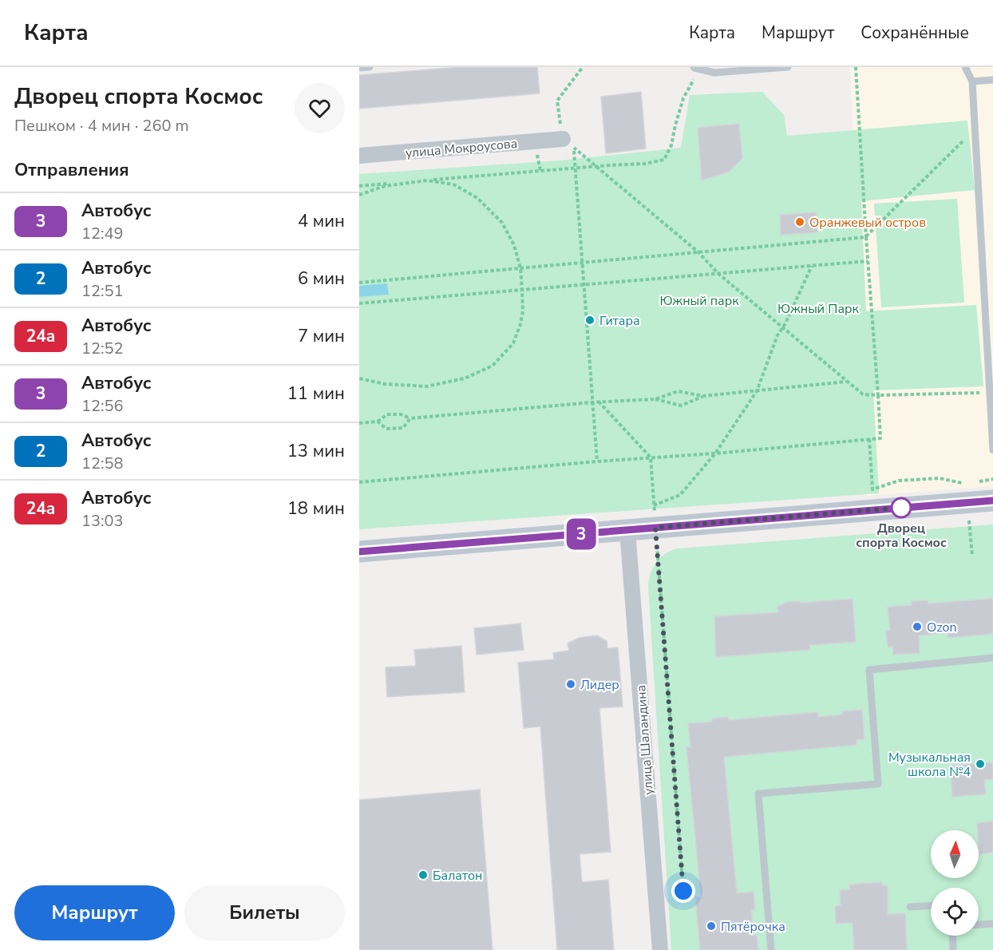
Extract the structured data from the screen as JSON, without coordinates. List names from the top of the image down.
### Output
{
  "streets": {
    "street": ["улица Мокроусова", "улица Шаландина"]
  },
  "parks": ["Южный парк", "Южный Парк"],
  "places": [
    "Оранжевый остров",
    "Гитара",
    "Дворец спорта Космос",
    "Ozon",
    "Лидер",
    "Музыкальная школа №4",
    "Балатон",
    "Пятёрочка"
  ],
  "lines": ["bus line 3"],
  "north": "top",
  "page": {
    "header": "Карта",
    "nav": ["Карта", "Маршрут", "Сохранённые"],
    "heading": [
      ["Дворец спорта Космос", "Пешком · 4 мин · 260 m"],
      "Отправления"
    ],
    "on_map": "3",
    "list": [
      {
        "mark": "3",
        "name": "Автобус",
        "note": "12:49",
        "value": "4 мин"
      },
      {
        "mark": "2",
        "name": "Автобус",
        "note": "12:51",
        "value": "6 мин"
      },
      {
        "mark": "24a",
        "name": "Автобус",
        "note": "12:52",
        "value": "7 мин"
      },
      {
        "mark": "3",
        "name": "Автобус",
        "note": "12:56",
        "value": "11 мин"
      },
      {
        "mark": "2",
        "name": "Автобус",
        "note": "12:58",
        "value": "13 мин"
      },
      {
        "mark": "24a",
        "name": "Автобус",
        "note": "13:03",
        "value": "18 мин"
      }
    ],
    "buttons": ["Маршрут", "Билеты"]
  }
}
